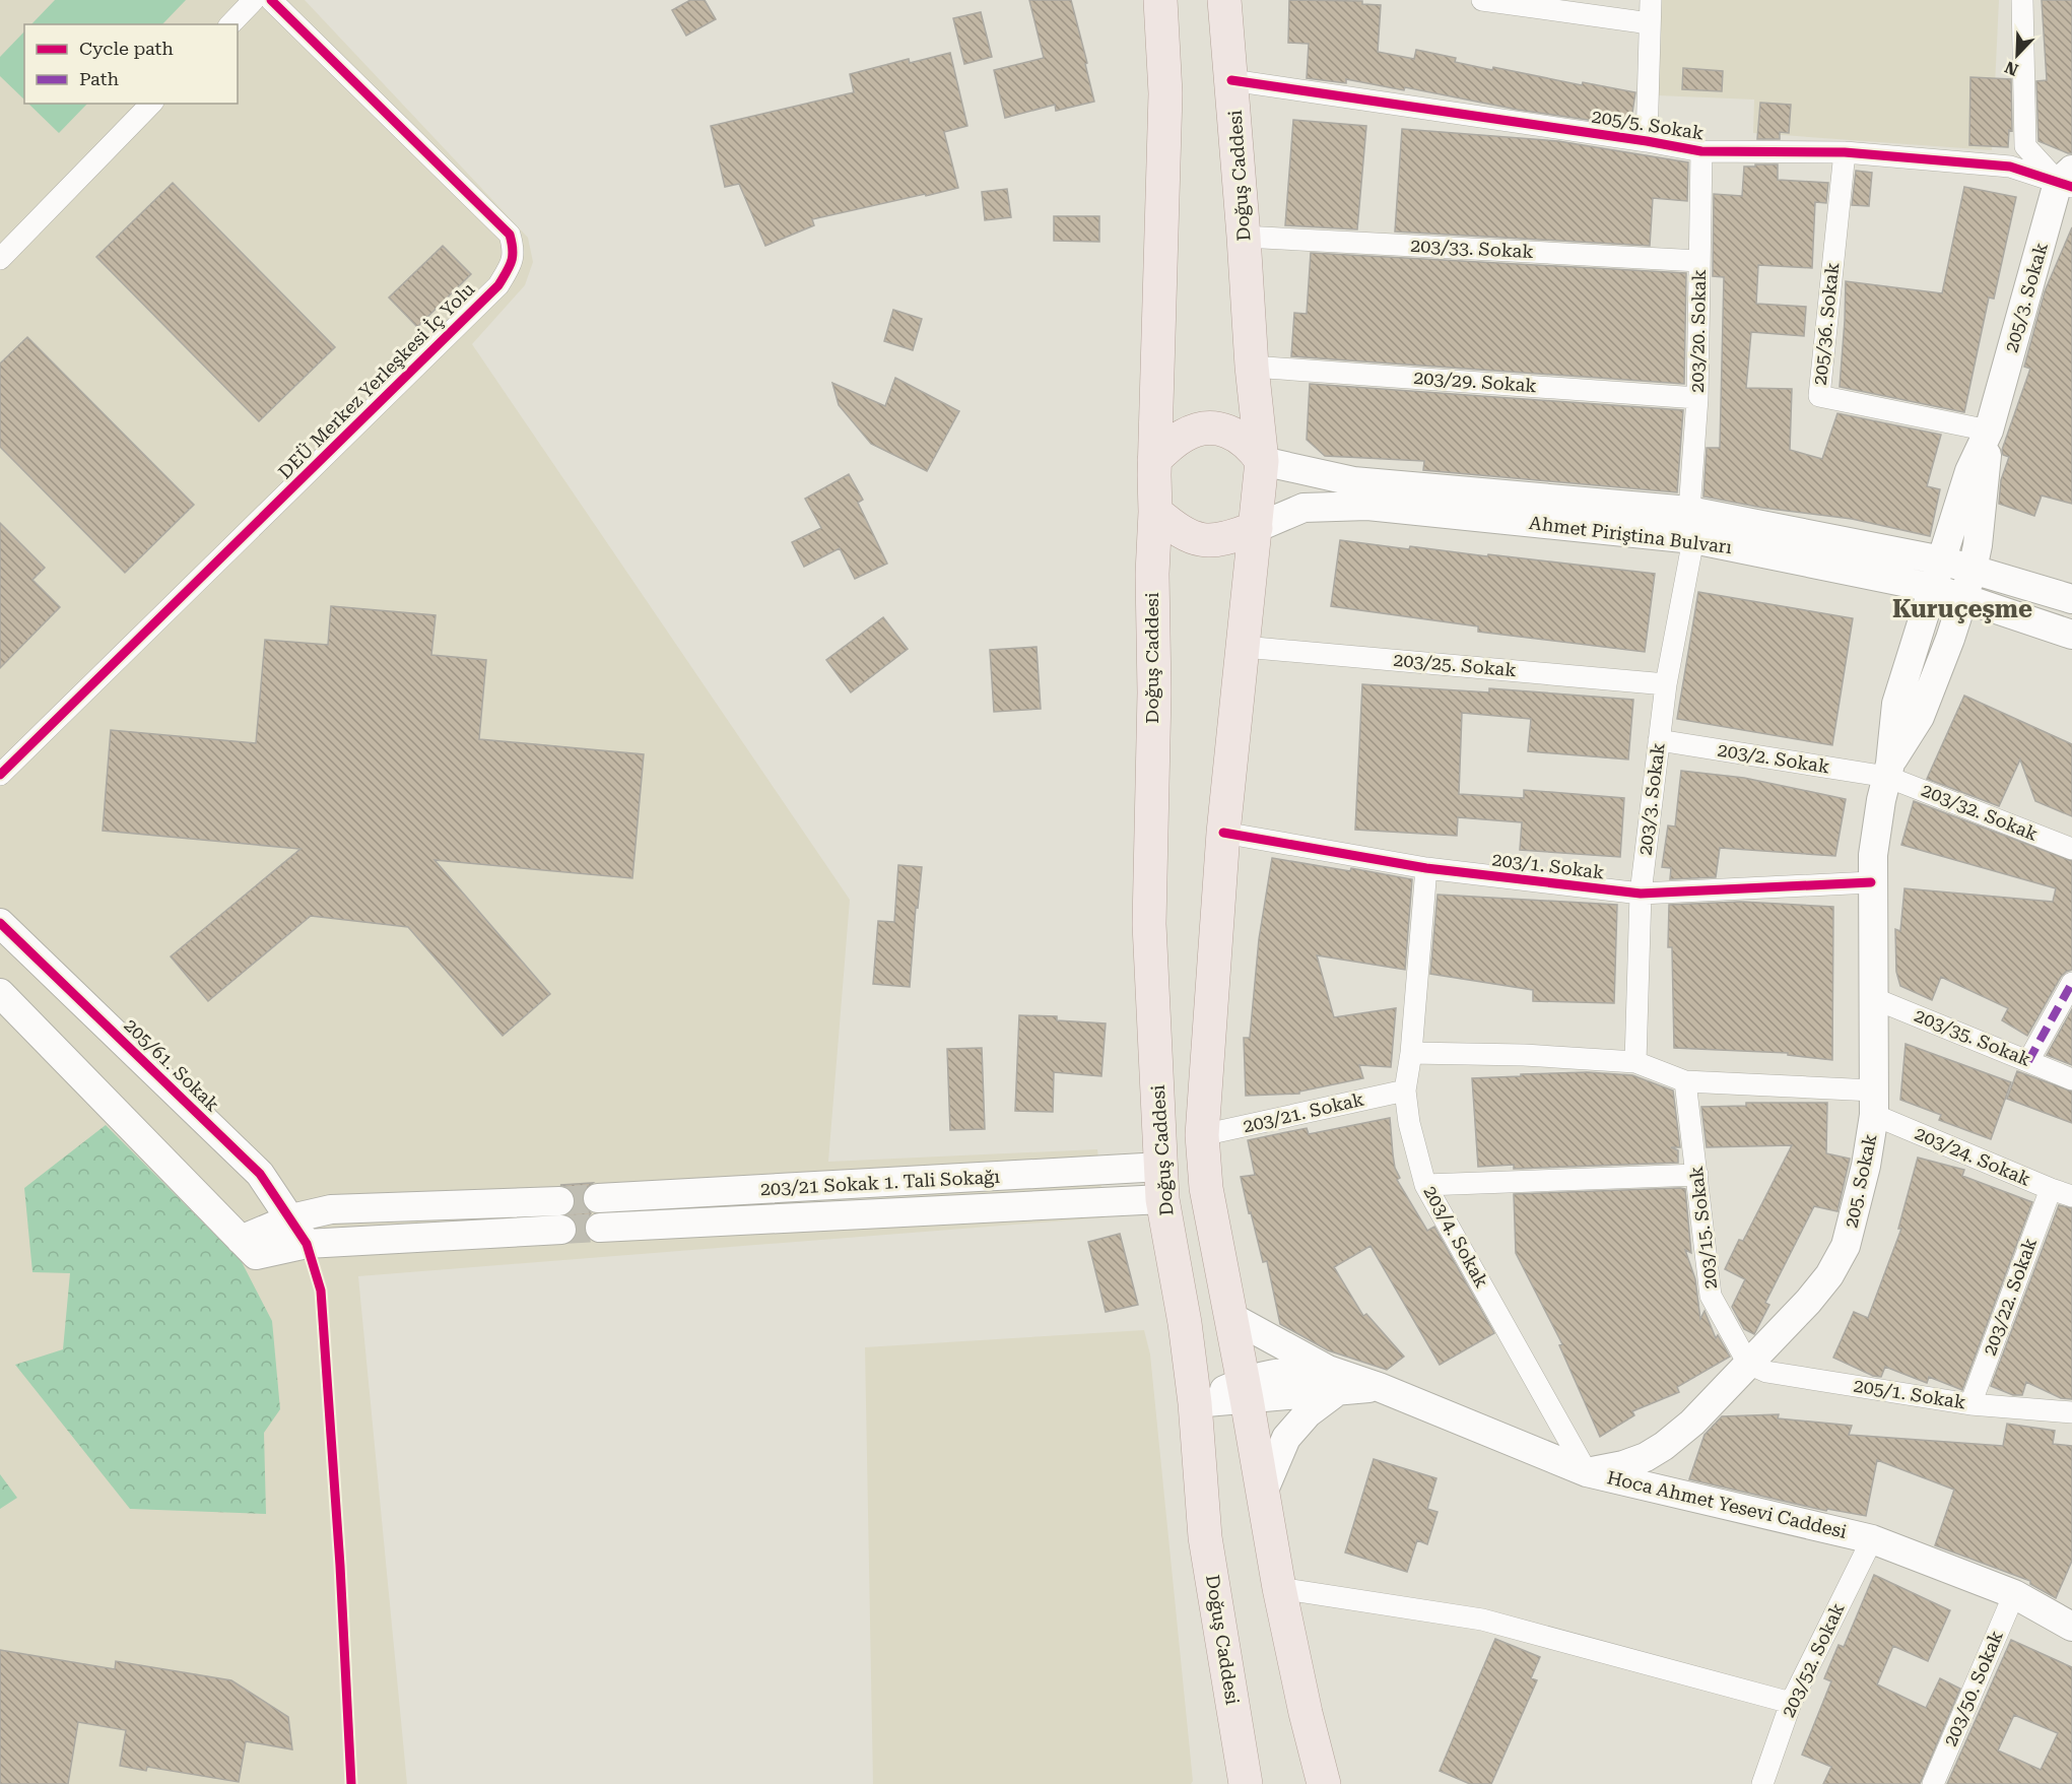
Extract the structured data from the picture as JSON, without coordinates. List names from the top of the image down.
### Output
{
  "streets": {
    "main road": [
      "Doğuş Caddesi",
      "205/3. Sokak",
      "Ahmet Piriştina Bulvarı",
      "205/61. Sokak",
      "205. Sokak",
      "203/21 Sokak 1. Tali Sokağı",
      "Hoca Ahmet Yesevi Caddesi"
    ],
    "street": [
      "205/5. Sokak",
      "203/33. Sokak",
      "205/36. Sokak",
      "203/20. Sokak",
      "DEÜ Merkez Yerleşkesi İç Yolu",
      "203/29. Sokak",
      "203/25. Sokak",
      "203/2. Sokak",
      "203/3. Sokak",
      "203/32. Sokak",
      "203/1. Sokak",
      "203/35. Sokak",
      "203/21. Sokak",
      "203/24. Sokak",
      "203/15. Sokak",
      "203/4. Sokak",
      "203/22. Sokak",
      "205/1. Sokak",
      "203/52. Sokak",
      "203/50. Sokak"
    ]
  },
  "crossings": [
    ["205/5. Sokak", "Doğuş Caddesi"],
    ["205/5. Sokak", "205/3. Sokak"],
    ["205/5. Sokak", "205/36. Sokak"],
    ["205/5. Sokak", "203/20. Sokak"],
    ["Doğuş Caddesi", "203/33. Sokak"],
    ["Doğuş Caddesi", "203/29. Sokak"],
    ["Doğuş Caddesi", "Ahmet Piriştina Bulvarı"],
    ["Doğuş Caddesi", "203/21 Sokak 1. Tali Sokağı"],
    ["203/33. Sokak", "203/20. Sokak"],
    ["205/3. Sokak", "205/36. Sokak"],
    ["205/3. Sokak", "Ahmet Piriştina Bulvarı"],
    ["205/3. Sokak", "205. Sokak"],
    ["203/20. Sokak", "203/29. Sokak"],
    ["203/20. Sokak", "Ahmet Piriştina Bulvarı"],
    ["Ahmet Piriştina Bulvarı", "203/3. Sokak"],
    ["Ahmet Piriştina Bulvarı", "205. Sokak"],
    ["203/25. Sokak", "203/3. Sokak"],
    ["203/2. Sokak", "203/3. Sokak"],
    ["203/2. Sokak", "203/32. Sokak"],
    ["203/2. Sokak", "205. Sokak"],
    ["203/3. Sokak", "203/1. Sokak"],
    ["203/32. Sokak", "205. Sokak"],
    ["203/1. Sokak", "205. Sokak"],
    ["203/1. Sokak", "203/4. Sokak"],
    ["203/35. Sokak", "205. Sokak"],
    ["203/21. Sokak", "203/4. Sokak"],
    ["203/24. Sokak", "205. Sokak"],
    ["203/24. Sokak", "203/22. Sokak"],
    ["205. Sokak", "203/15. Sokak"],
    ["205. Sokak", "203/4. Sokak"],
    ["205. Sokak", "205/1. Sokak"],
    ["205. Sokak", "Hoca Ahmet Yesevi Caddesi"],
    ["203/15. Sokak", "205/1. Sokak"],
    ["203/4. Sokak", "Hoca Ahmet Yesevi Caddesi"],
    ["203/22. Sokak", "205/1. Sokak"],
    ["Hoca Ahmet Yesevi Caddesi", "203/52. Sokak"],
    ["Hoca Ahmet Yesevi Caddesi", "203/50. Sokak"]
  ],
  "districts": ["Kuruçeşme"],
  "legend": ["Cycle path", "Path"],
  "north": "bottom left"
}
